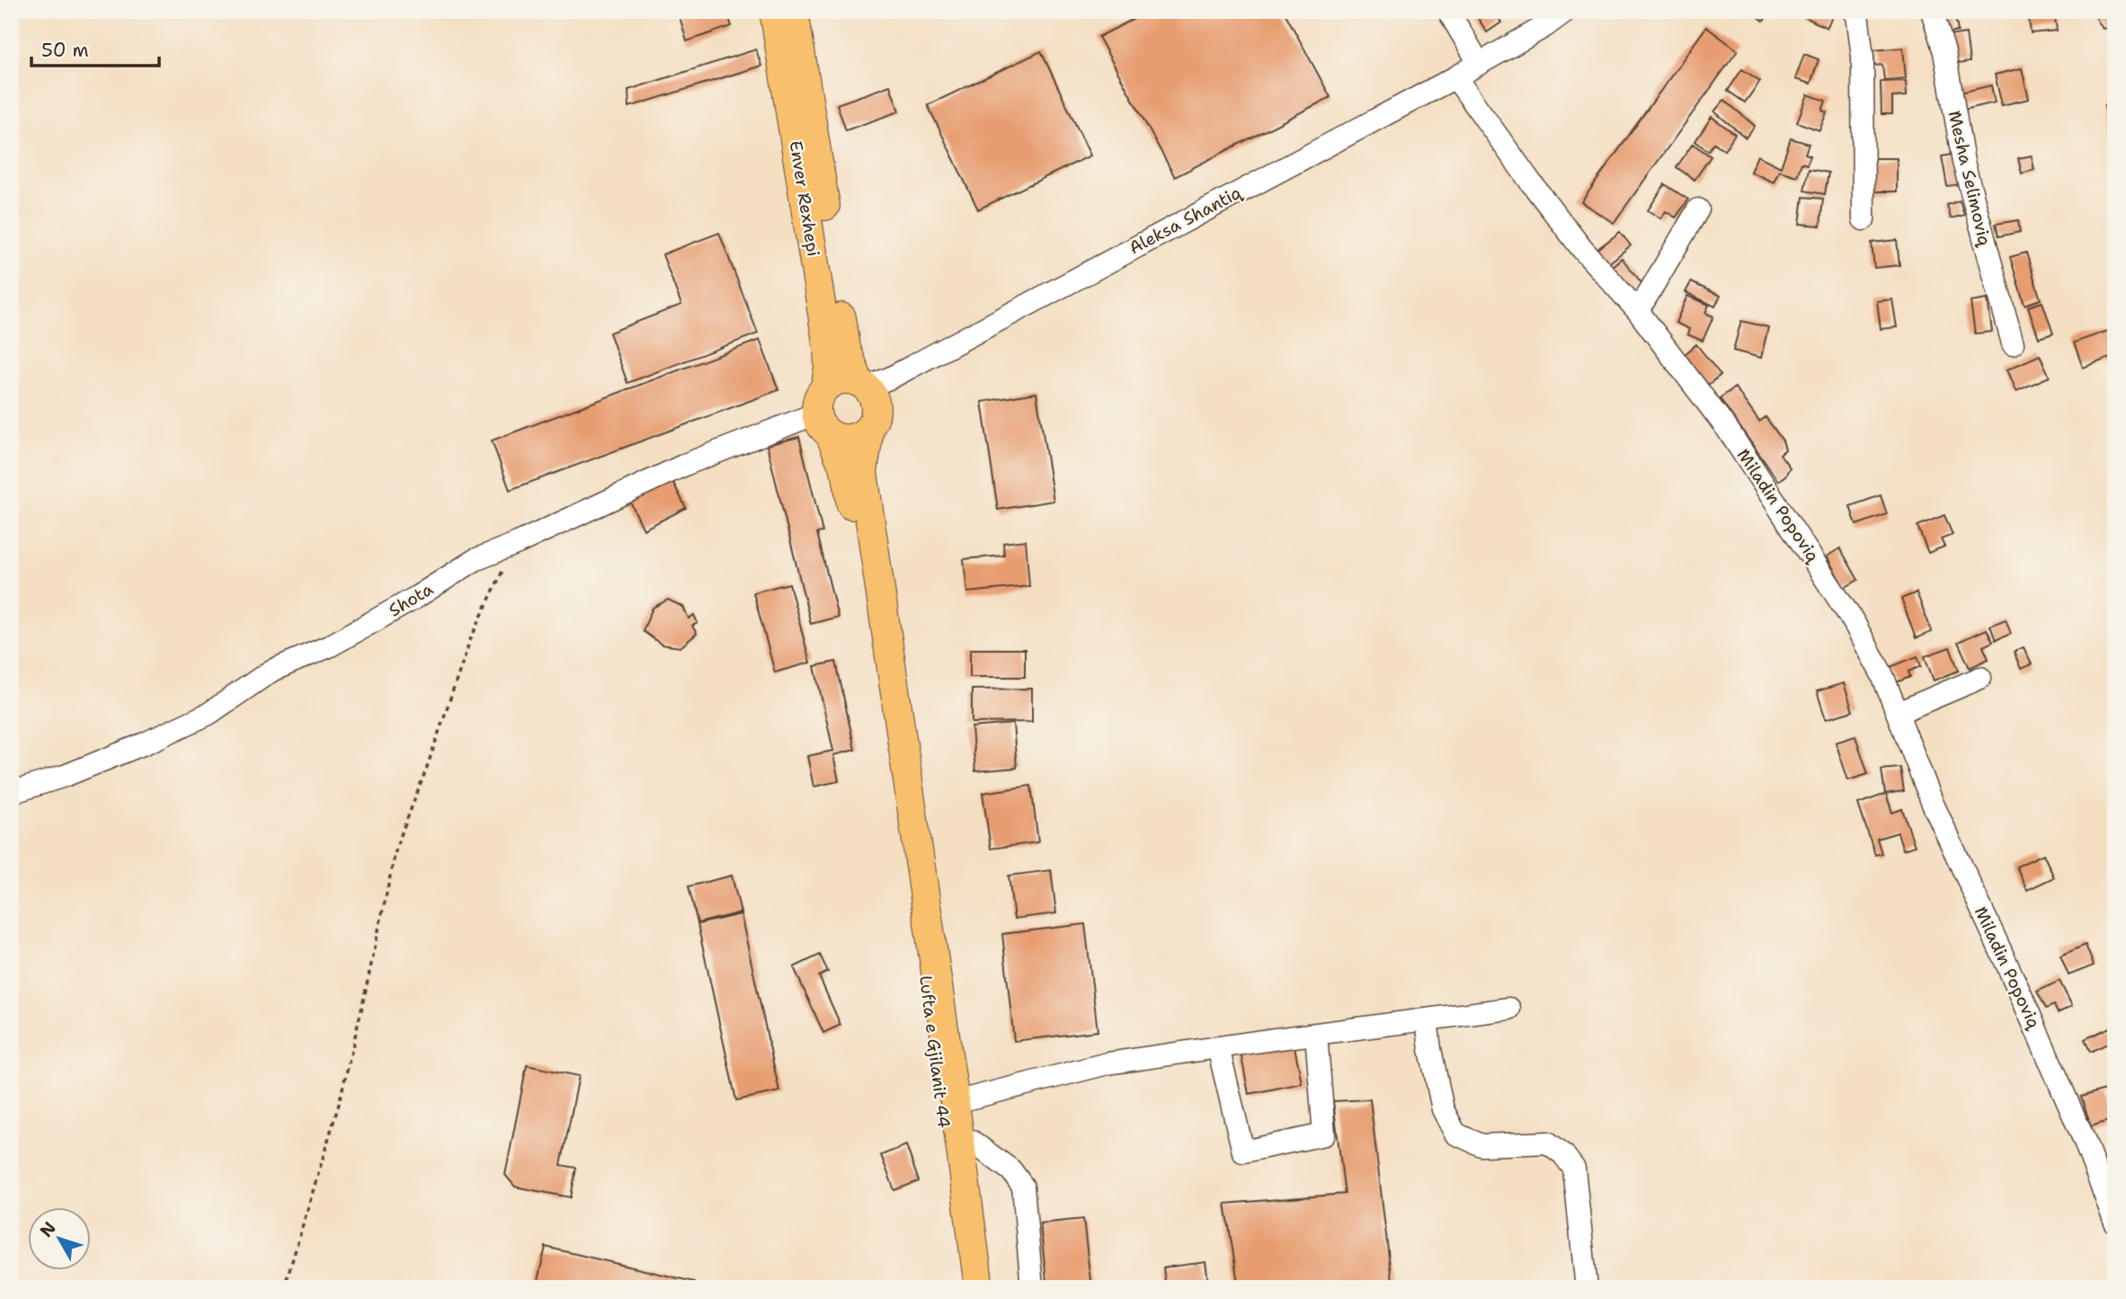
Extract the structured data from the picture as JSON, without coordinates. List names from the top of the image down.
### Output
{
  "streets": {
    "main road": ["Enver Rexhepi", "Lufta e Gjilanit 44"],
    "street": [
      "Mesha Selimoviq",
      "Aleksa Shantiq",
      "Miladin Popoviq",
      "Shota"
    ]
  },
  "crossings": [
    ["Enver Rexhepi", "Aleksa Shantiq"],
    ["Enver Rexhepi", "Shota"],
    ["Enver Rexhepi", "Lufta e Gjilanit 44"],
    ["Aleksa Shantiq", "Miladin Popoviq"],
    ["Aleksa Shantiq", "Shota"],
    ["Aleksa Shantiq", "Lufta e Gjilanit 44"],
    ["Shota", "Lufta e Gjilanit 44"]
  ],
  "scale_bar": "50 m",
  "north": "top left"
}
